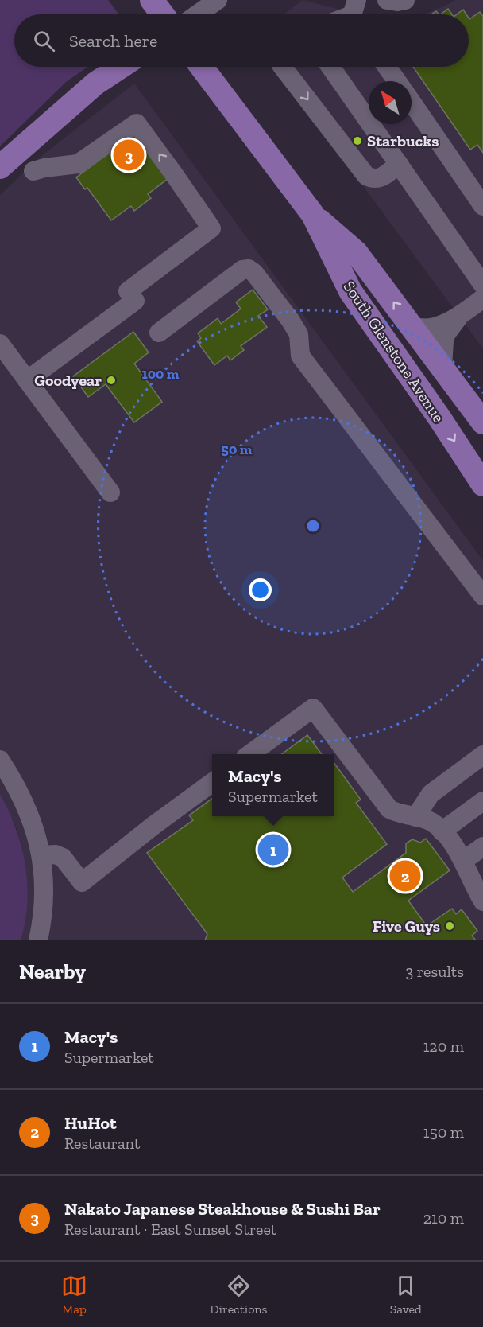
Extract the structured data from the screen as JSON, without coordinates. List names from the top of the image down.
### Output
{
  "streets": {
    "main road": ["South Glenstone Avenue"]
  },
  "places": ["Starbucks", "Goodyear", "Five Guys"],
  "north": "top left",
  "page": {
    "search": "Search here",
    "pins": ["3", "1", "2"],
    "popup": ["Macy's", "Supermarket"],
    "heading": ["Nearby", "3 results"],
    "list": [
      {
        "mark": "1",
        "name": "Macy's",
        "note": "Supermarket",
        "value": "120 m"
      },
      {
        "mark": "2",
        "name": "HuHot",
        "note": "Restaurant",
        "value": "150 m"
      },
      {
        "mark": "3",
        "name": "Nakato Japanese Steakhouse & Sushi Bar",
        "note": "Restaurant · East Sunset Street",
        "value": "210 m"
      }
    ],
    "nav": ["Map", "Directions", "Saved"]
  },
  "rings": ["100 m", "50 m"]
}
